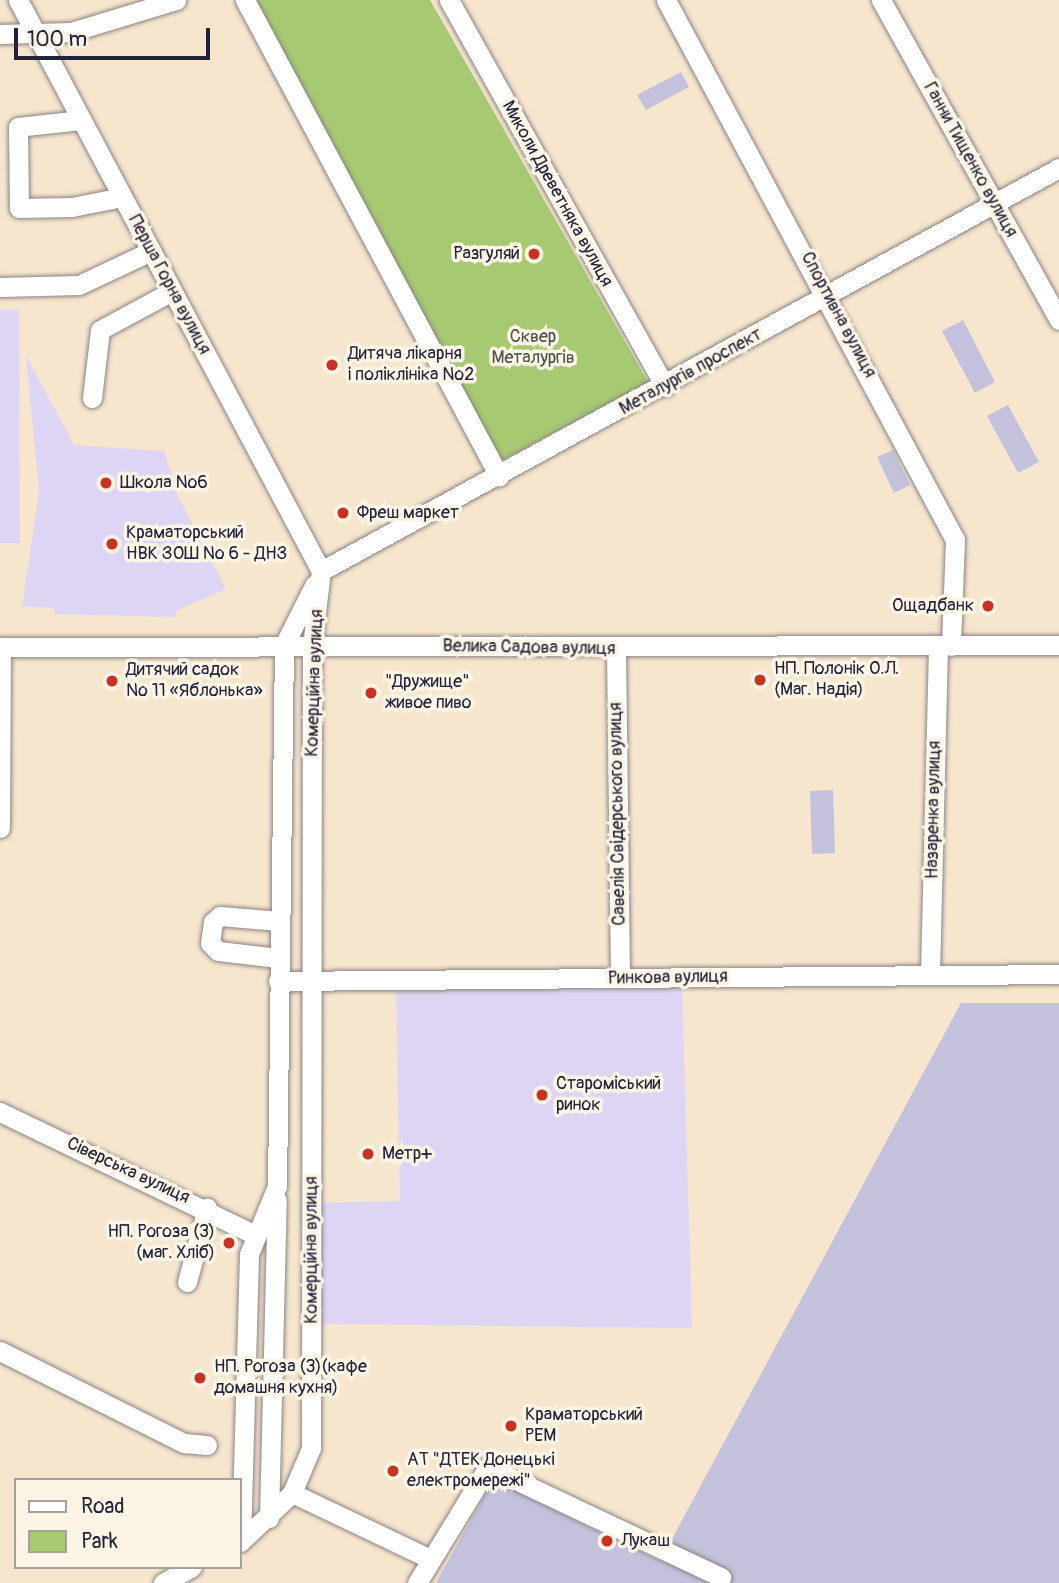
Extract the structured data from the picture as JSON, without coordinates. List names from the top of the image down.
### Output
{
  "streets": {
    "street": [
      "Ганни Тищенко вулиця",
      "Миколи Древетняка вулиця",
      "Перша Горна вулиця",
      "Спортивна вулиця",
      "Металургів проспект",
      "Велика Садова вулиця",
      "Комерційна вулиця",
      "Назаренка вулиця",
      "Савелія Свідерського вулиця",
      "Ринкова вулиця",
      "Сіверська вулиця"
    ]
  },
  "crossings": [
    ["Ганни Тищенко вулиця", "Металургів проспект"],
    ["Миколи Древетняка вулиця", "Металургів проспект"],
    ["Перша Горна вулиця", "Металургів проспект"],
    ["Перша Горна вулиця", "Комерційна вулиця"],
    ["Спортивна вулиця", "Металургів проспект"],
    ["Спортивна вулиця", "Велика Садова вулиця"],
    ["Спортивна вулиця", "Назаренка вулиця"],
    ["Металургів проспект", "Комерційна вулиця"],
    ["Велика Садова вулиця", "Комерційна вулиця"],
    ["Велика Садова вулиця", "Назаренка вулиця"],
    ["Велика Садова вулиця", "Савелія Свідерського вулиця"],
    ["Комерційна вулиця", "Ринкова вулиця"],
    ["Комерційна вулиця", "Сіверська вулиця"],
    ["Назаренка вулиця", "Ринкова вулиця"],
    ["Савелія Свідерського вулиця", "Ринкова вулиця"]
  ],
  "parks": ["Сквер Металургів"],
  "places": [
    "Разгуляй",
    "Дитяча лікарня і поліклініка №2",
    "Школа №6",
    "Фреш маркет",
    "Краматорський НВК ЗОШ № 6 - ДНЗ",
    "Ощадбанк",
    "НП. Полонік О.Л. (Маг. Надія)",
    "Дитячий садок № 11 «Яблонька»",
    "\"Дружище\" живое пиво",
    "Староміський ринок",
    "Метр+",
    "НП. Рогоза (3) (маг. Хліб)",
    "НП. Рогоза (3)(кафе домашня кухня)",
    "Краматорський РЕМ",
    "АТ \"ДТЕК Донецькі електромережі\"",
    "Лукаш"
  ],
  "legend": ["Road", "Park"],
  "scale_bar": "100 m"
}
